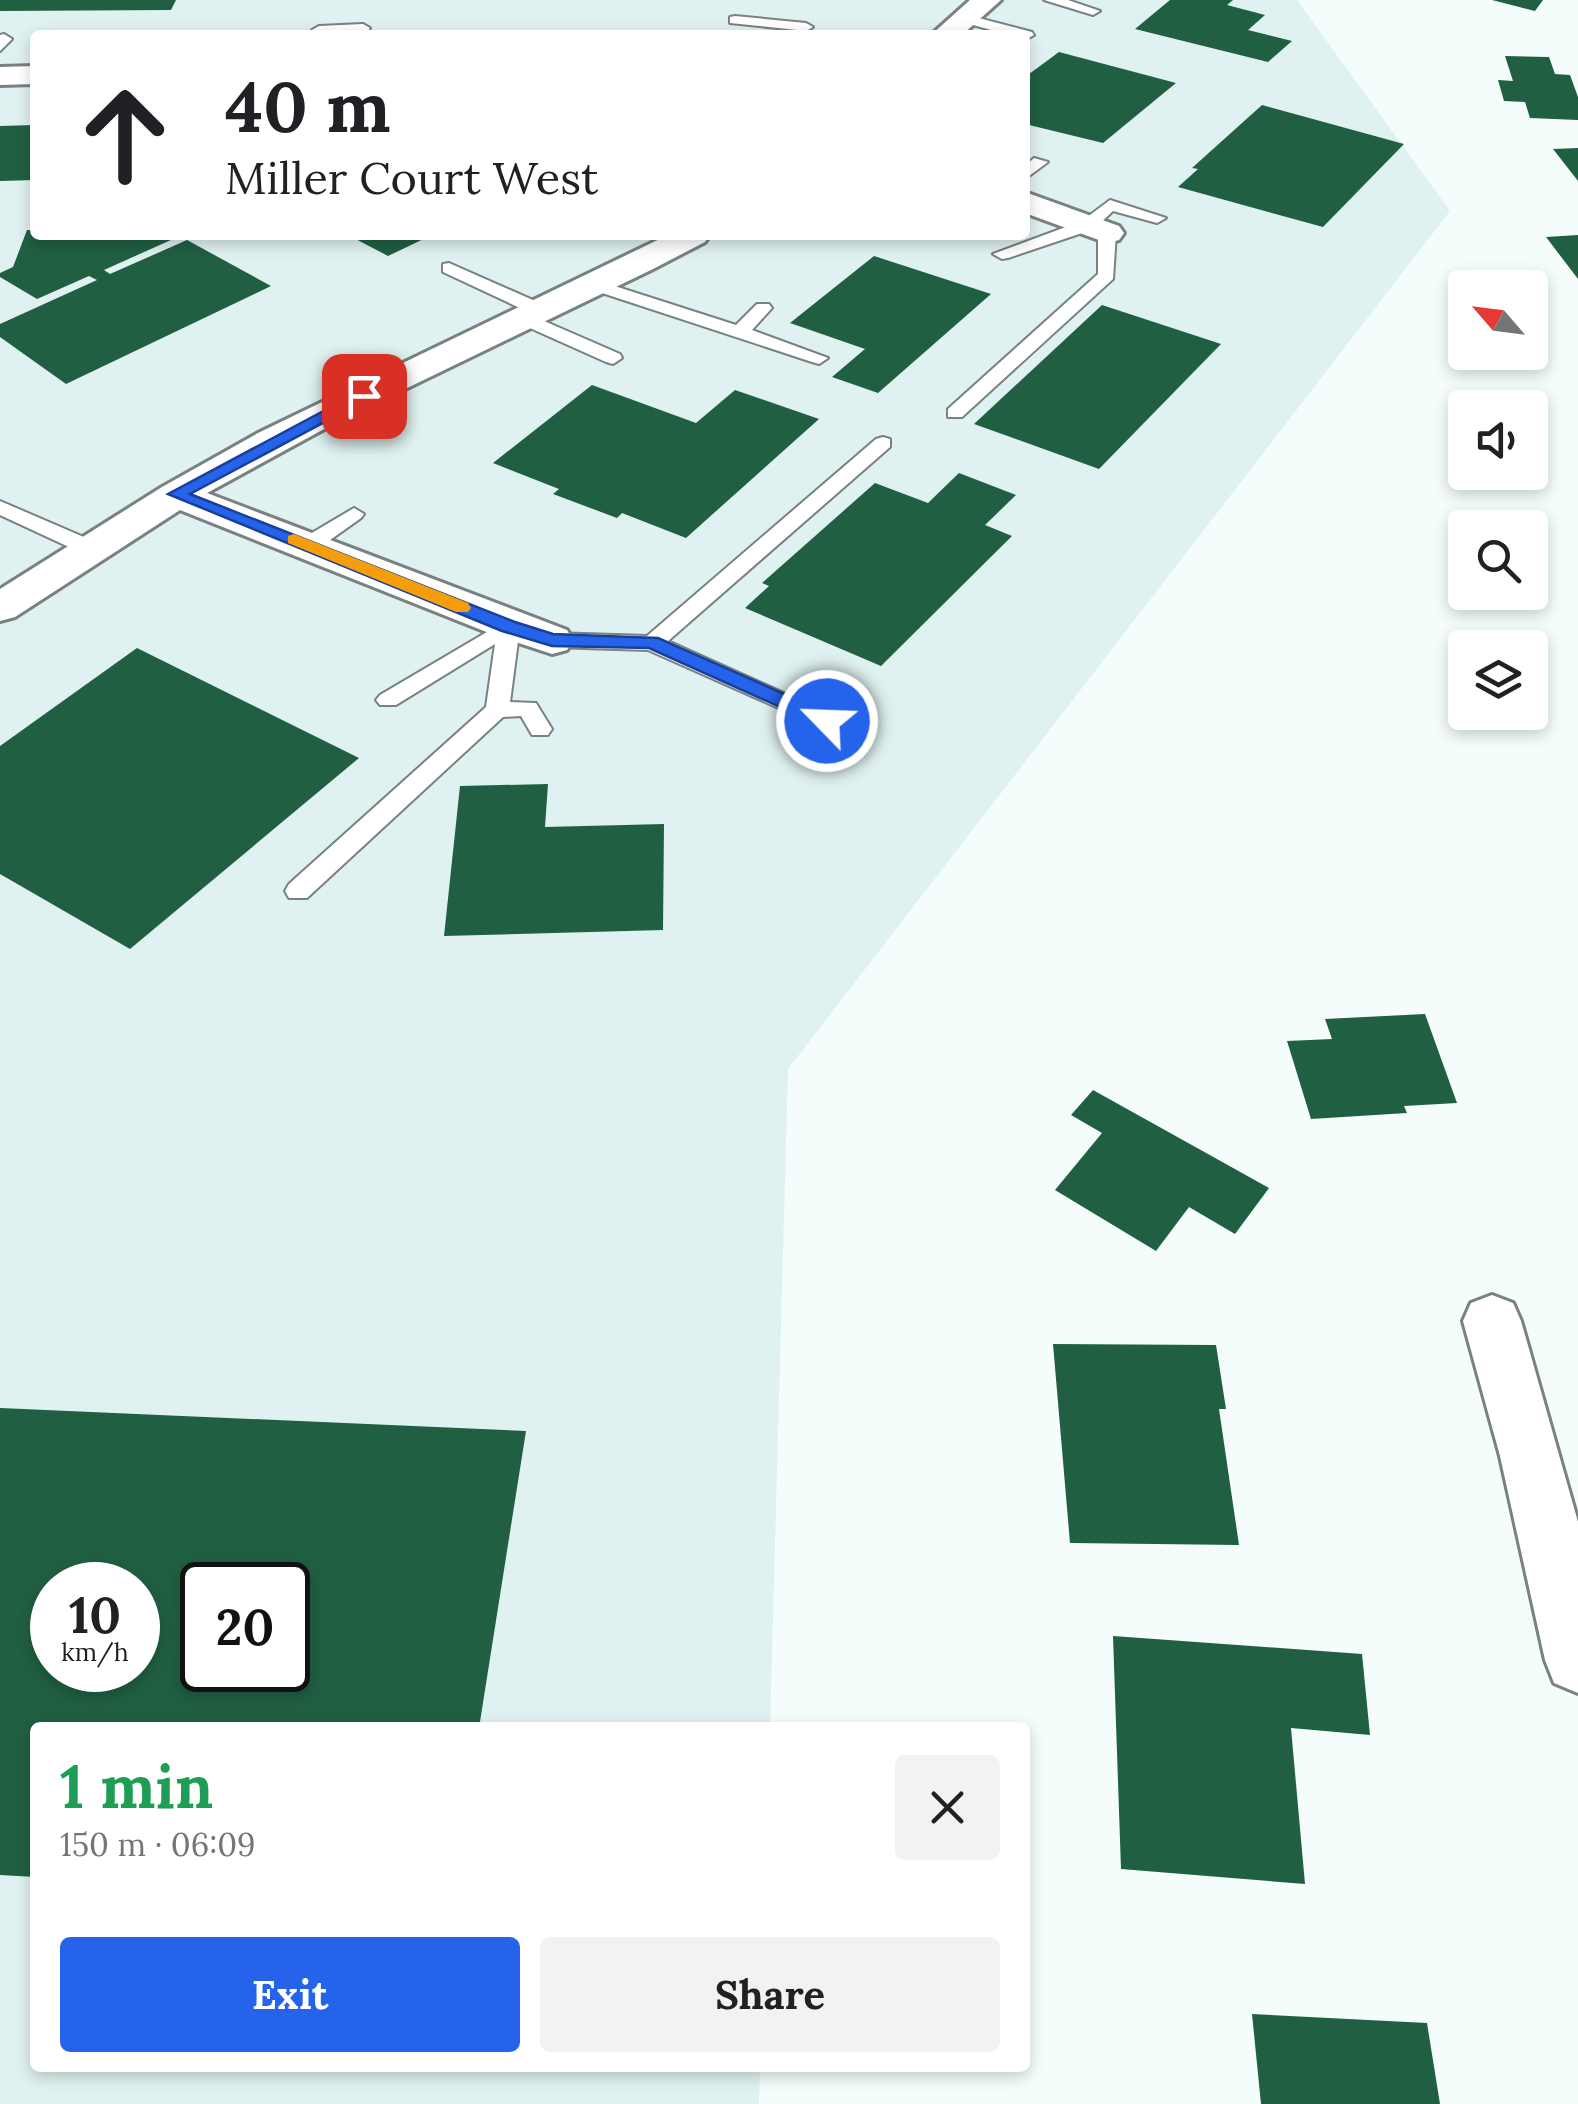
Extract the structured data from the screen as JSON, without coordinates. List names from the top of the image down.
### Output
{
  "north": "top left",
  "page": {
    "turn": ["40 m", "Miller Court West"],
    "speed": "10 km/h",
    "limit": "20",
    "heading": ["1 min", "150 m · 06:09"],
    "buttons": ["Exit", "Share"]
  }
}
